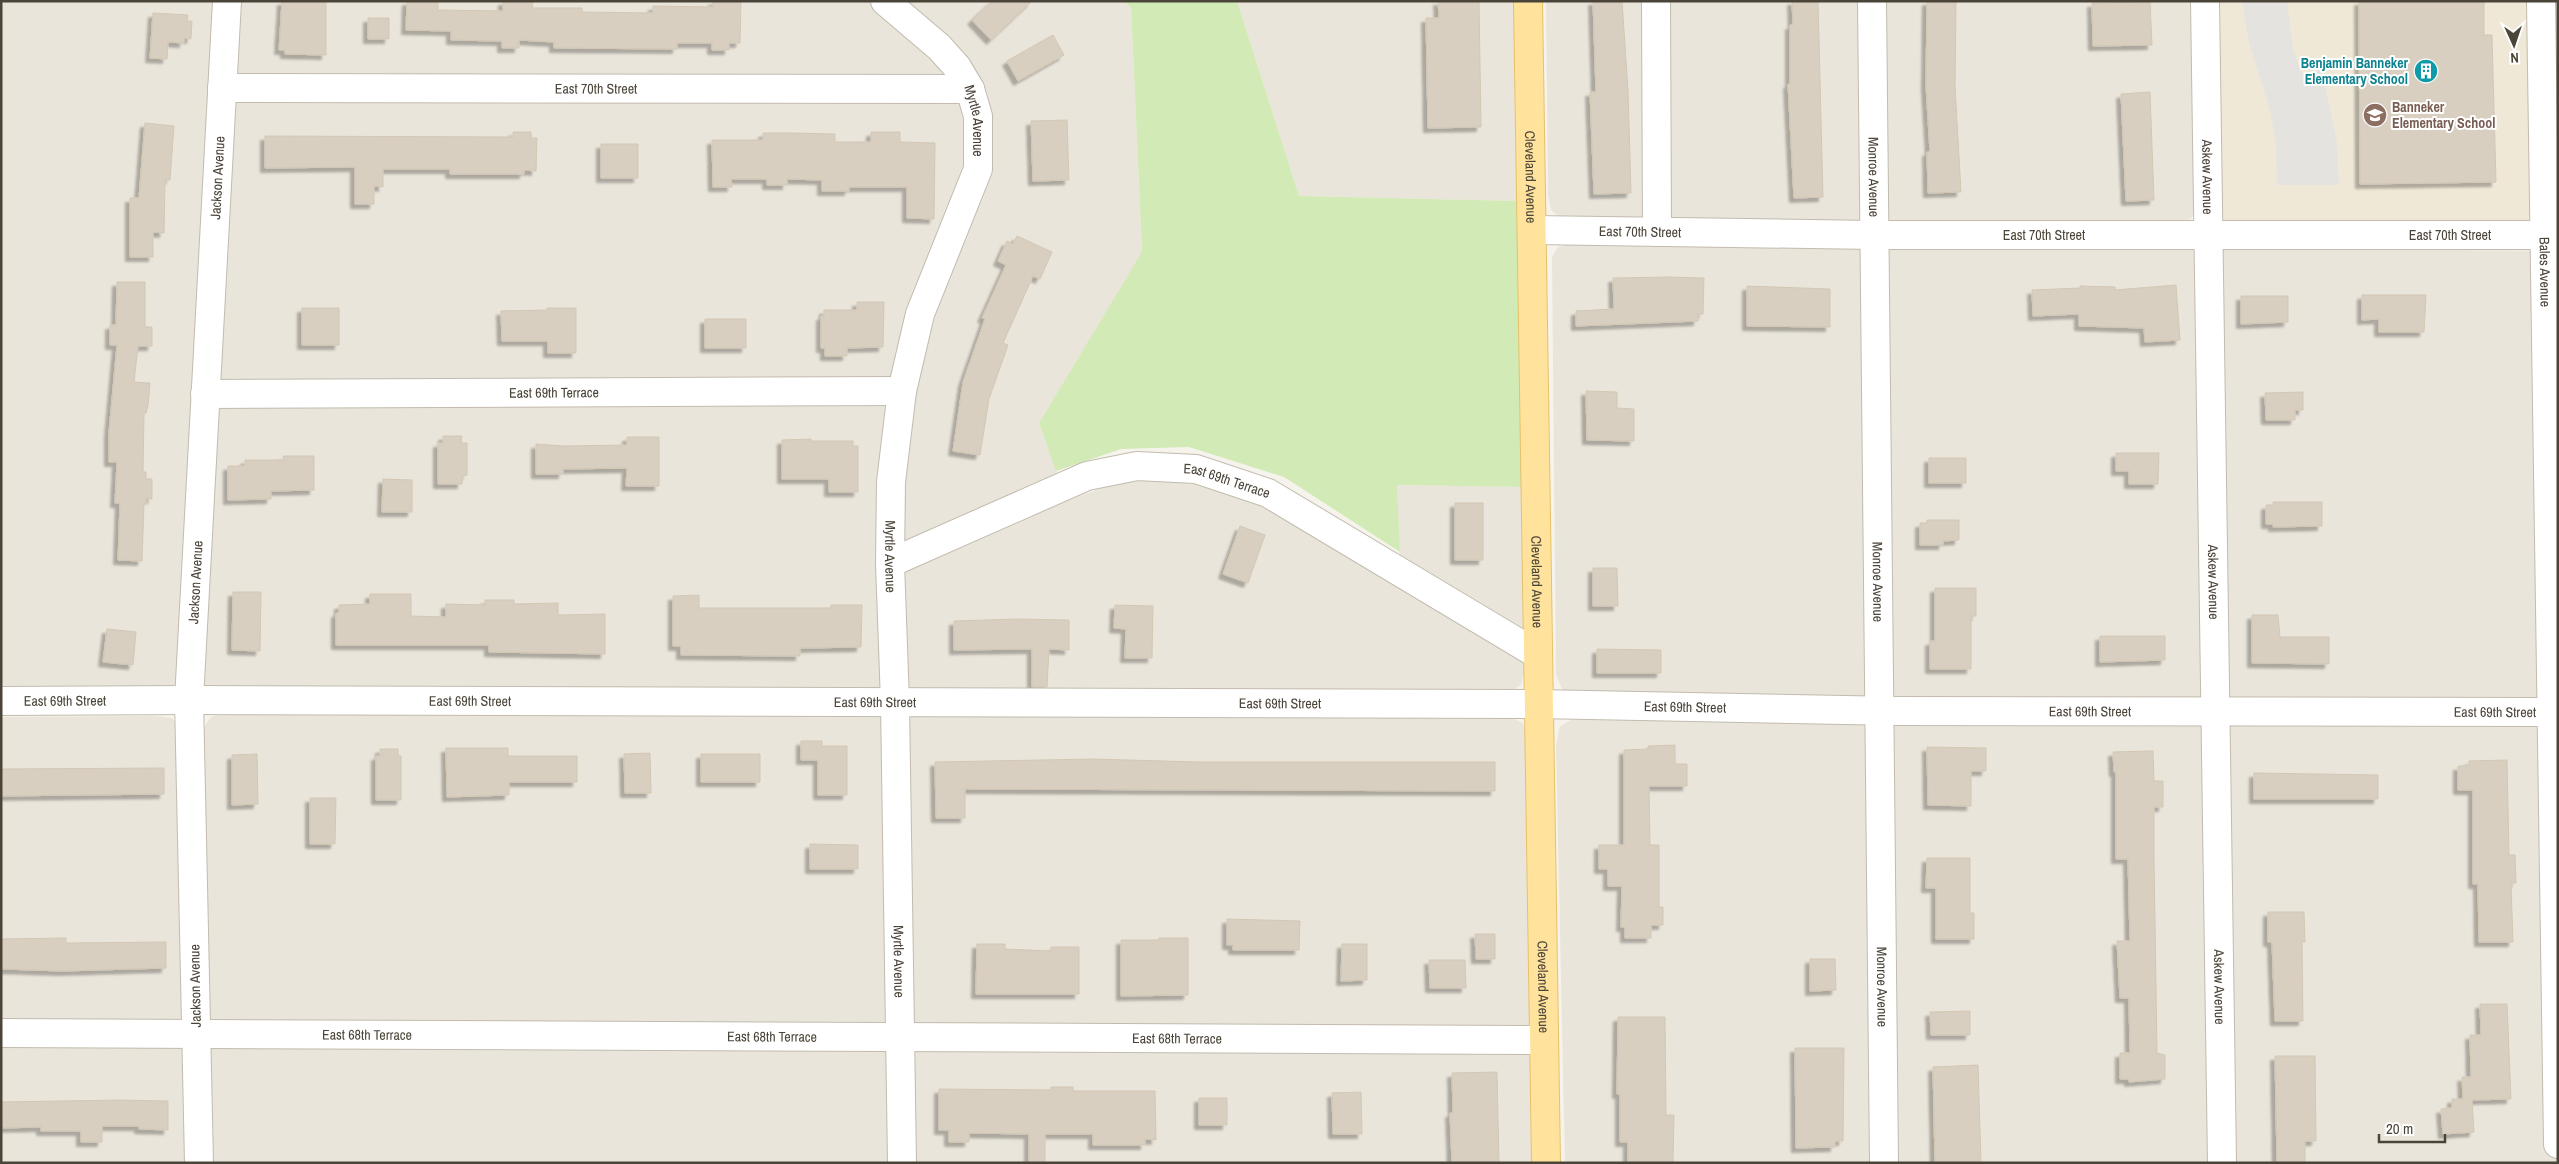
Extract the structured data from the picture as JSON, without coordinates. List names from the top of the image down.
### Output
{
  "streets": {
    "main road": ["Cleveland Avenue"],
    "street": [
      "East 70th Street",
      "Myrtle Avenue",
      "Jackson Avenue",
      "Monroe Avenue",
      "Askew Avenue",
      "Bales Avenue",
      "East 69th Terrace",
      "East 69th Street",
      "East 68th Terrace"
    ]
  },
  "crossings": [
    ["East 70th Street", "Myrtle Avenue"],
    ["East 70th Street", "Jackson Avenue"],
    ["East 70th Street", "Cleveland Avenue"],
    ["East 70th Street", "Monroe Avenue"],
    ["East 70th Street", "Askew Avenue"],
    ["East 70th Street", "Bales Avenue"],
    ["Myrtle Avenue", "East 69th Terrace"],
    ["Myrtle Avenue", "East 69th Street"],
    ["Myrtle Avenue", "East 68th Terrace"],
    ["Jackson Avenue", "East 69th Terrace"],
    ["Jackson Avenue", "East 69th Street"],
    ["Jackson Avenue", "East 68th Terrace"],
    ["Cleveland Avenue", "East 69th Terrace"],
    ["Cleveland Avenue", "East 69th Street"],
    ["Cleveland Avenue", "East 68th Terrace"],
    ["Monroe Avenue", "East 69th Street"],
    ["Askew Avenue", "East 69th Street"],
    ["Bales Avenue", "East 69th Street"]
  ],
  "places": {
    "building": ["Benjamin Banneker Elementary School"],
    "school or university": ["Banneker Elementary School"]
  },
  "scale_bar": "20 m",
  "north": "bottom"
}
